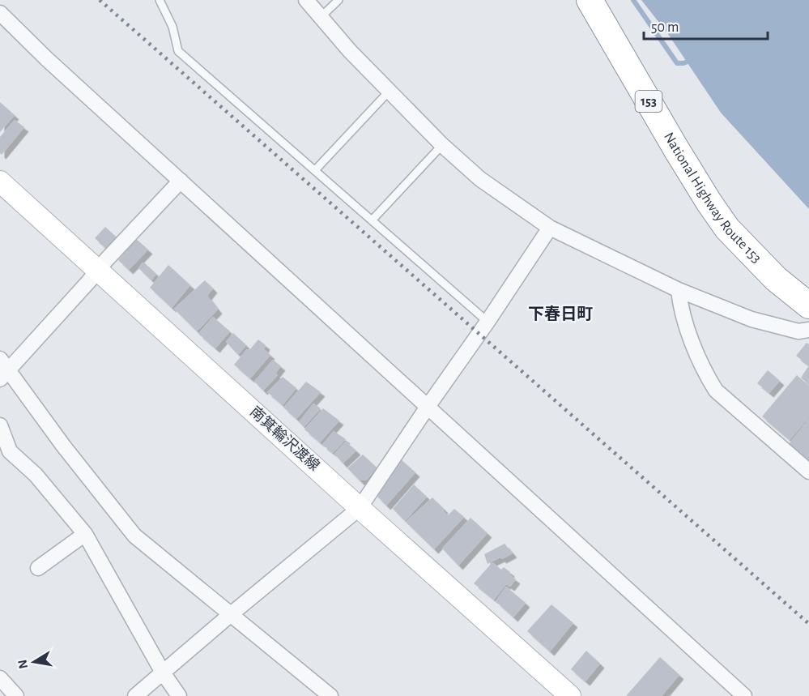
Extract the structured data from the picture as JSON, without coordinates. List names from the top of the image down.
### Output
{
  "streets": {
    "highway": ["153", "National Highway Route 153"],
    "main road": ["南箕輪沢渡線"]
  },
  "districts": ["下春日町"],
  "scale_bar": "50 m",
  "north": "left"
}
